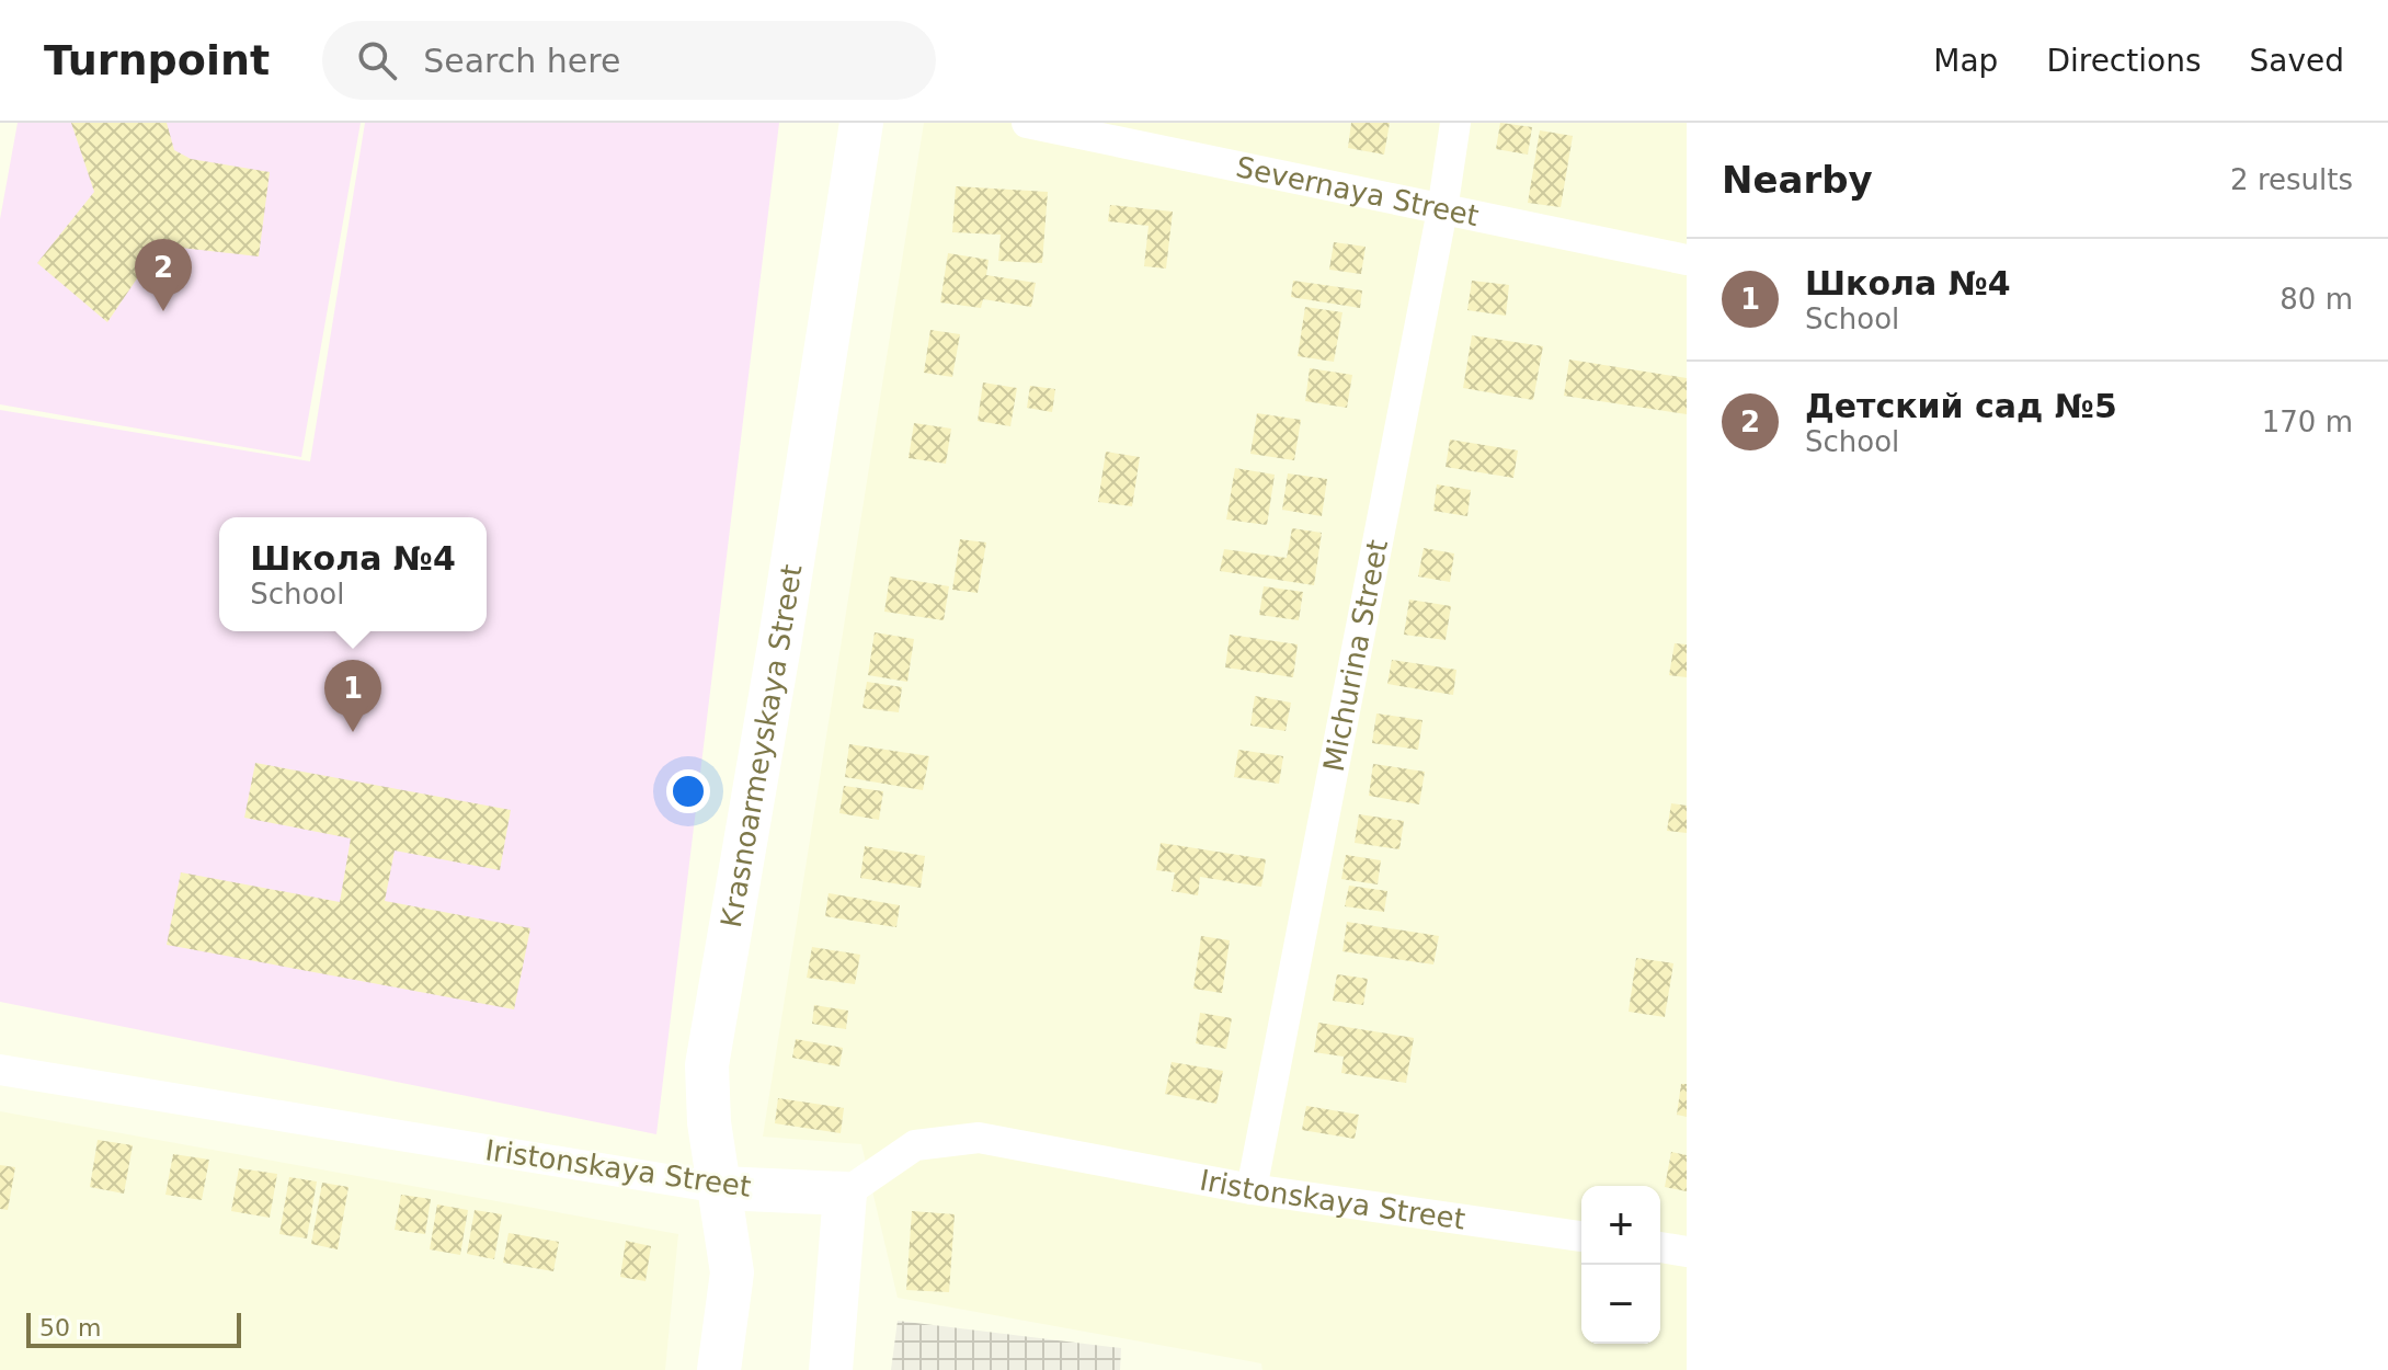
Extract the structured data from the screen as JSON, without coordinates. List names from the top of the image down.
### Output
{
  "streets": {
    "street": [
      "Severnaya Street",
      "Michurina Street",
      "Krasnoarmeyskaya Street",
      "Iristonskaya Street"
    ]
  },
  "crossings": [
    ["Severnaya Street", "Michurina Street"],
    ["Michurina Street", "Iristonskaya Street"],
    ["Krasnoarmeyskaya Street", "Iristonskaya Street"]
  ],
  "scale_bar": "50 m",
  "page": {
    "header": "Turnpoint",
    "search": "Search here",
    "nav": ["Map", "Directions", "Saved"],
    "heading": ["Nearby", "2 results"],
    "list": [
      {
        "mark": "1",
        "name": "Школа №4",
        "note": "School",
        "value": "80 m"
      },
      {
        "mark": "2",
        "name": "Детский сад №5",
        "note": "School",
        "value": "170 m"
      }
    ],
    "pins": ["2", "1"],
    "popup": ["Школа №4", "School"],
    "map_buttons": ["+", "−"],
    "scale": "50 m"
  }
}
